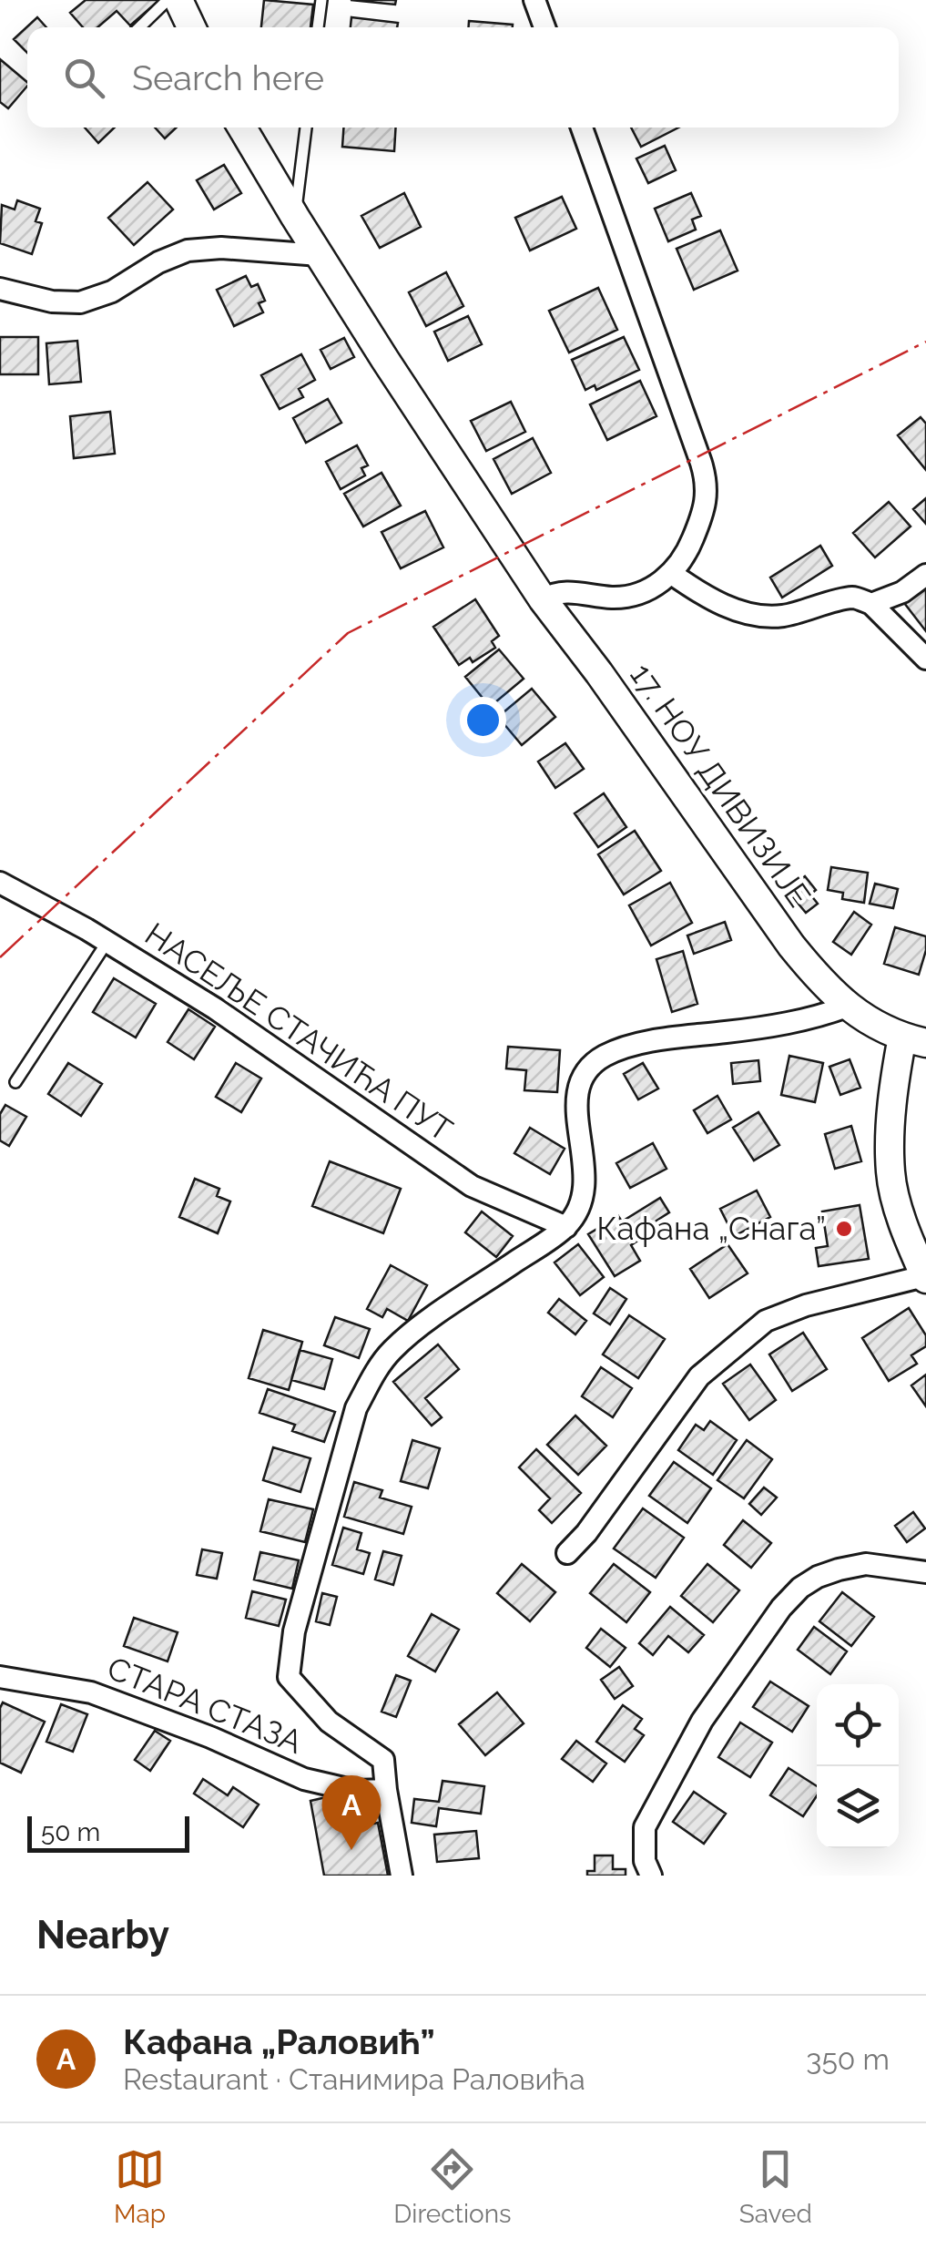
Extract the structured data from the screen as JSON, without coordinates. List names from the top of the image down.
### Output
{
  "streets": {
    "street": ["17. НОУ ДИВИЗИЈЕ", "НАСЕЉЕ СТАЧИЋА ПУТ", "СТАРА СТАЗА"]
  },
  "places": ["Кафана „Снага”"],
  "scale_bar": "50 m",
  "page": {
    "search": "Search here",
    "pins": "A",
    "scale": "50 m",
    "heading": "Nearby",
    "list": [
      {
        "mark": "A",
        "name": "Кафана „Раловић”",
        "note": "Restaurant · Станимира Раловића",
        "value": "350 m"
      }
    ],
    "nav": ["Map", "Directions", "Saved"]
  }
}
